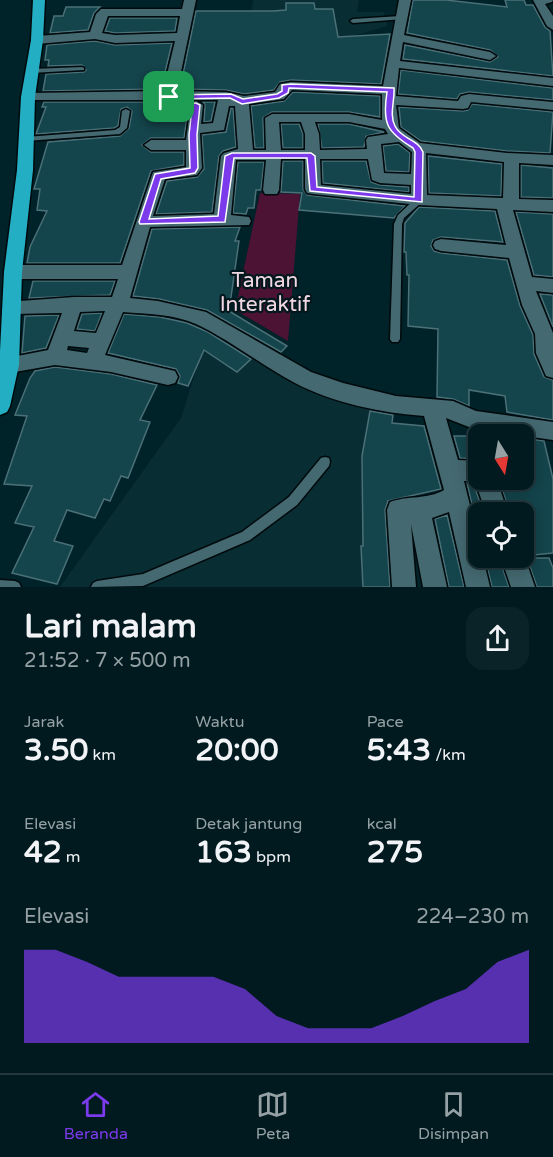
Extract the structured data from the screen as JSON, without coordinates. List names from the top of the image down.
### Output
{
  "parks": ["Taman Interaktif"],
  "north": "bottom",
  "page": {
    "heading": ["Lari malam", "21:52 · 7 × 500 m"],
    "stats": [
      ["Jarak", "3.50 km"],
      ["Waktu", "20:00"],
      ["Pace", "5:43 /km"],
      ["Elevasi", "42 m"],
      ["Detak jantung", "163 bpm"],
      ["kcal", "275"]
    ],
    "chart": ["Elevasi", "224–230 m"],
    "tabs": ["Beranda", "Peta", "Disimpan"]
  }
}
